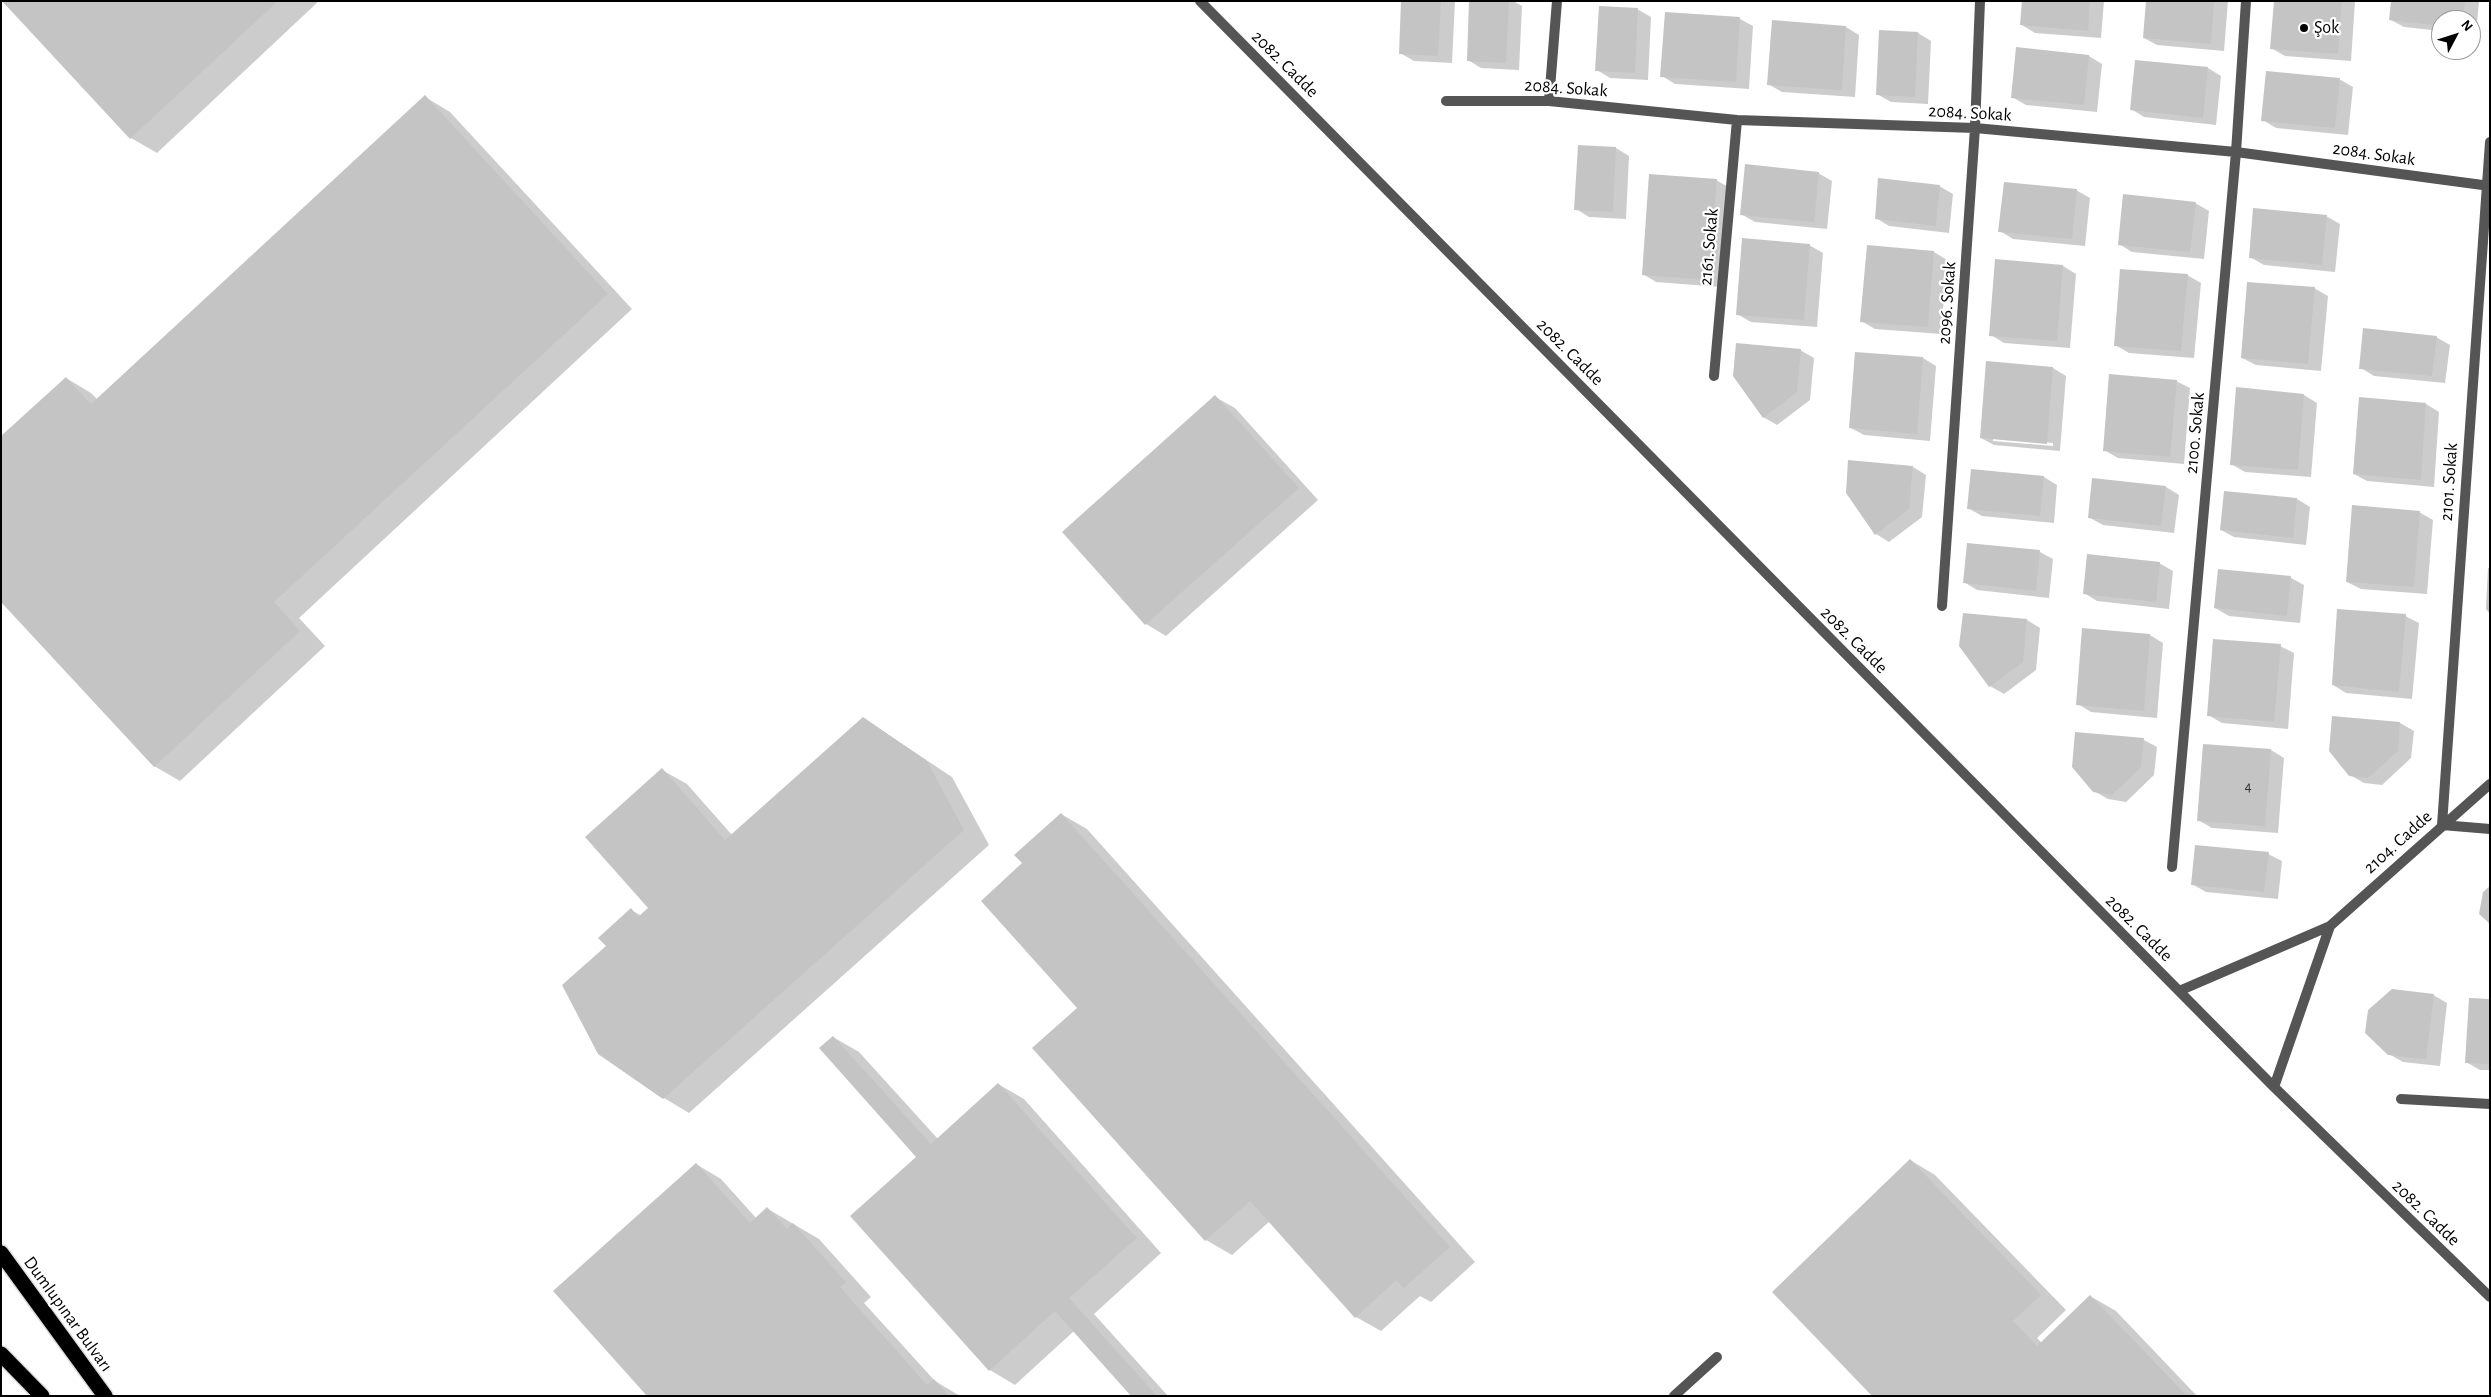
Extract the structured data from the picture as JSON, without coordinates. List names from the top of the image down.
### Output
{
  "streets": {
    "highway": ["Dumlupınar Bulvarı"],
    "street": [
      "2082. Cadde",
      "2084. Sokak",
      "2161. Sokak",
      "2096. Sokak",
      "2100. Sokak",
      "2101. Sokak",
      "2104. Cadde"
    ]
  },
  "crossings": [
    ["2082. Cadde", "2104. Cadde"],
    ["2084. Sokak", "2161. Sokak"],
    ["2084. Sokak", "2096. Sokak"],
    ["2084. Sokak", "2100. Sokak"],
    ["2084. Sokak", "2101. Sokak"],
    ["2101. Sokak", "2104. Cadde"]
  ],
  "places": ["Şok"],
  "house_numbers": ["4"],
  "north": "top right"
}
